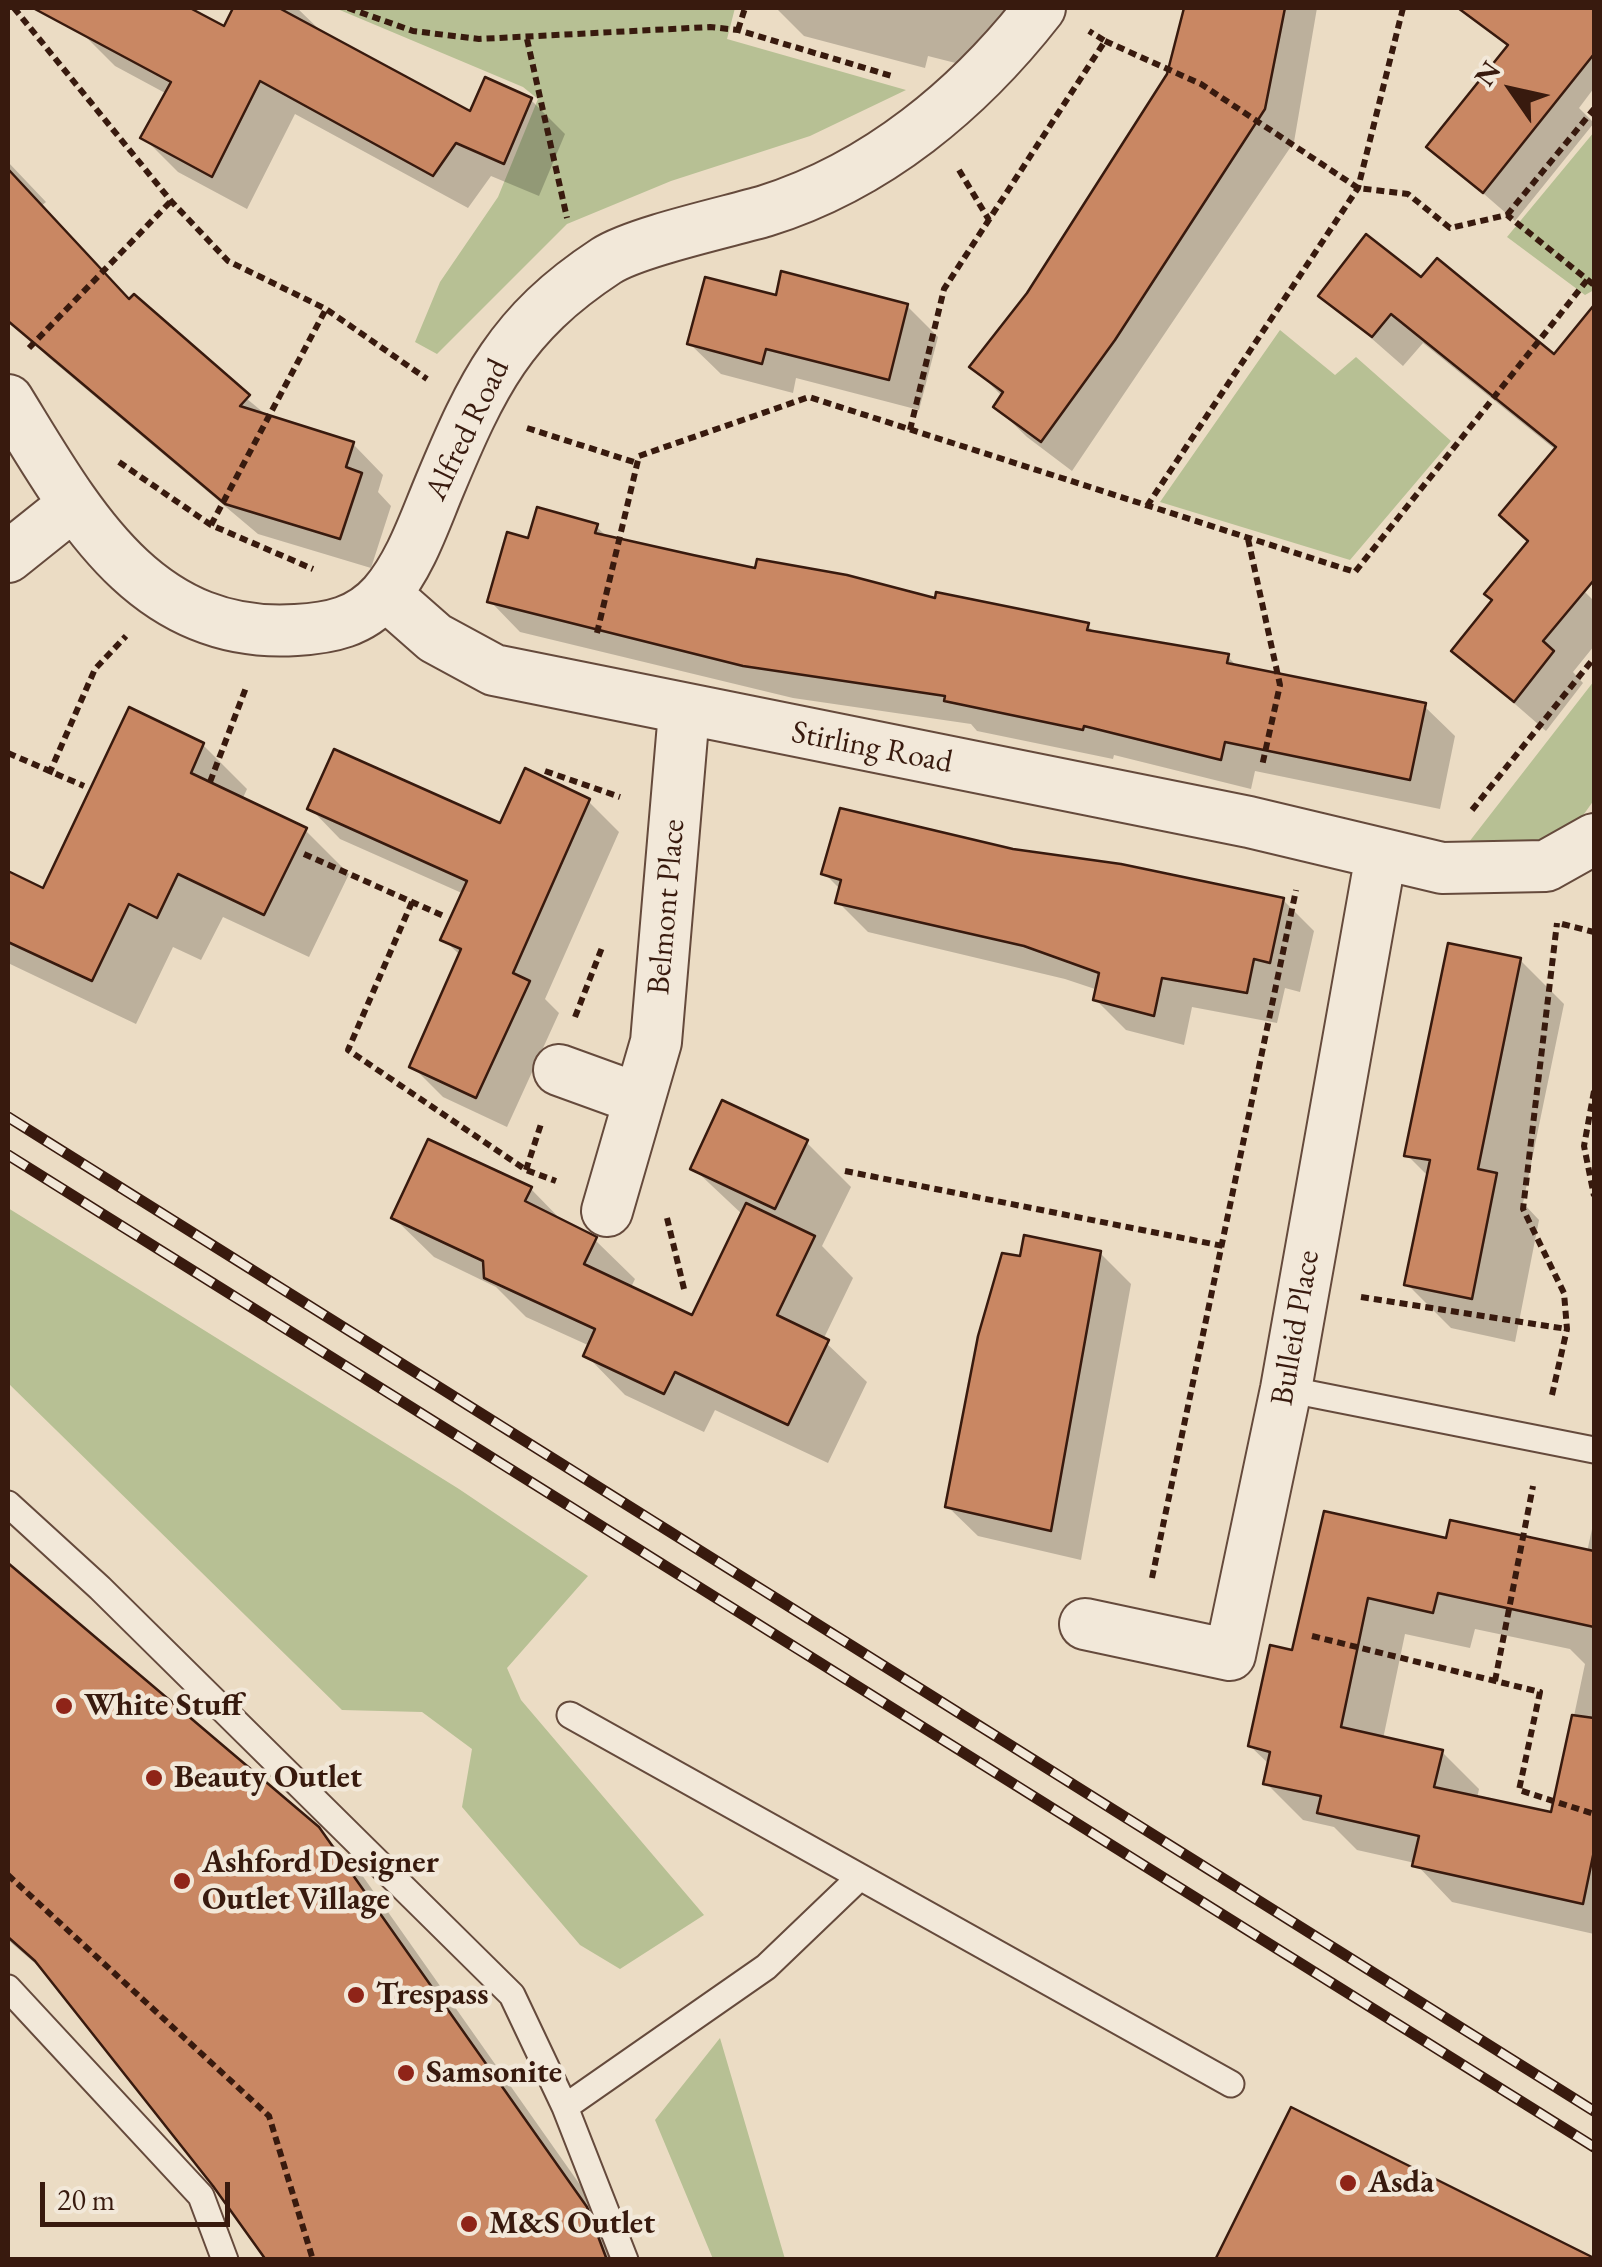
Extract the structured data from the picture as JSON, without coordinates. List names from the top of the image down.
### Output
{
  "streets": {
    "street": [
      "Alfred Road",
      "Stirling Road",
      "Belmont Place",
      "Bulleid Place"
    ]
  },
  "crossings": [
    ["Alfred Road", "Stirling Road"],
    ["Stirling Road", "Belmont Place"],
    ["Stirling Road", "Bulleid Place"]
  ],
  "places": [
    "White Stuff",
    "Beauty Outlet",
    "Ashford Designer Outlet Village",
    "Trespass",
    "Samsonite",
    "Asda",
    "M&S Outlet"
  ],
  "scale_bar": "20 m",
  "north": "top left"
}
